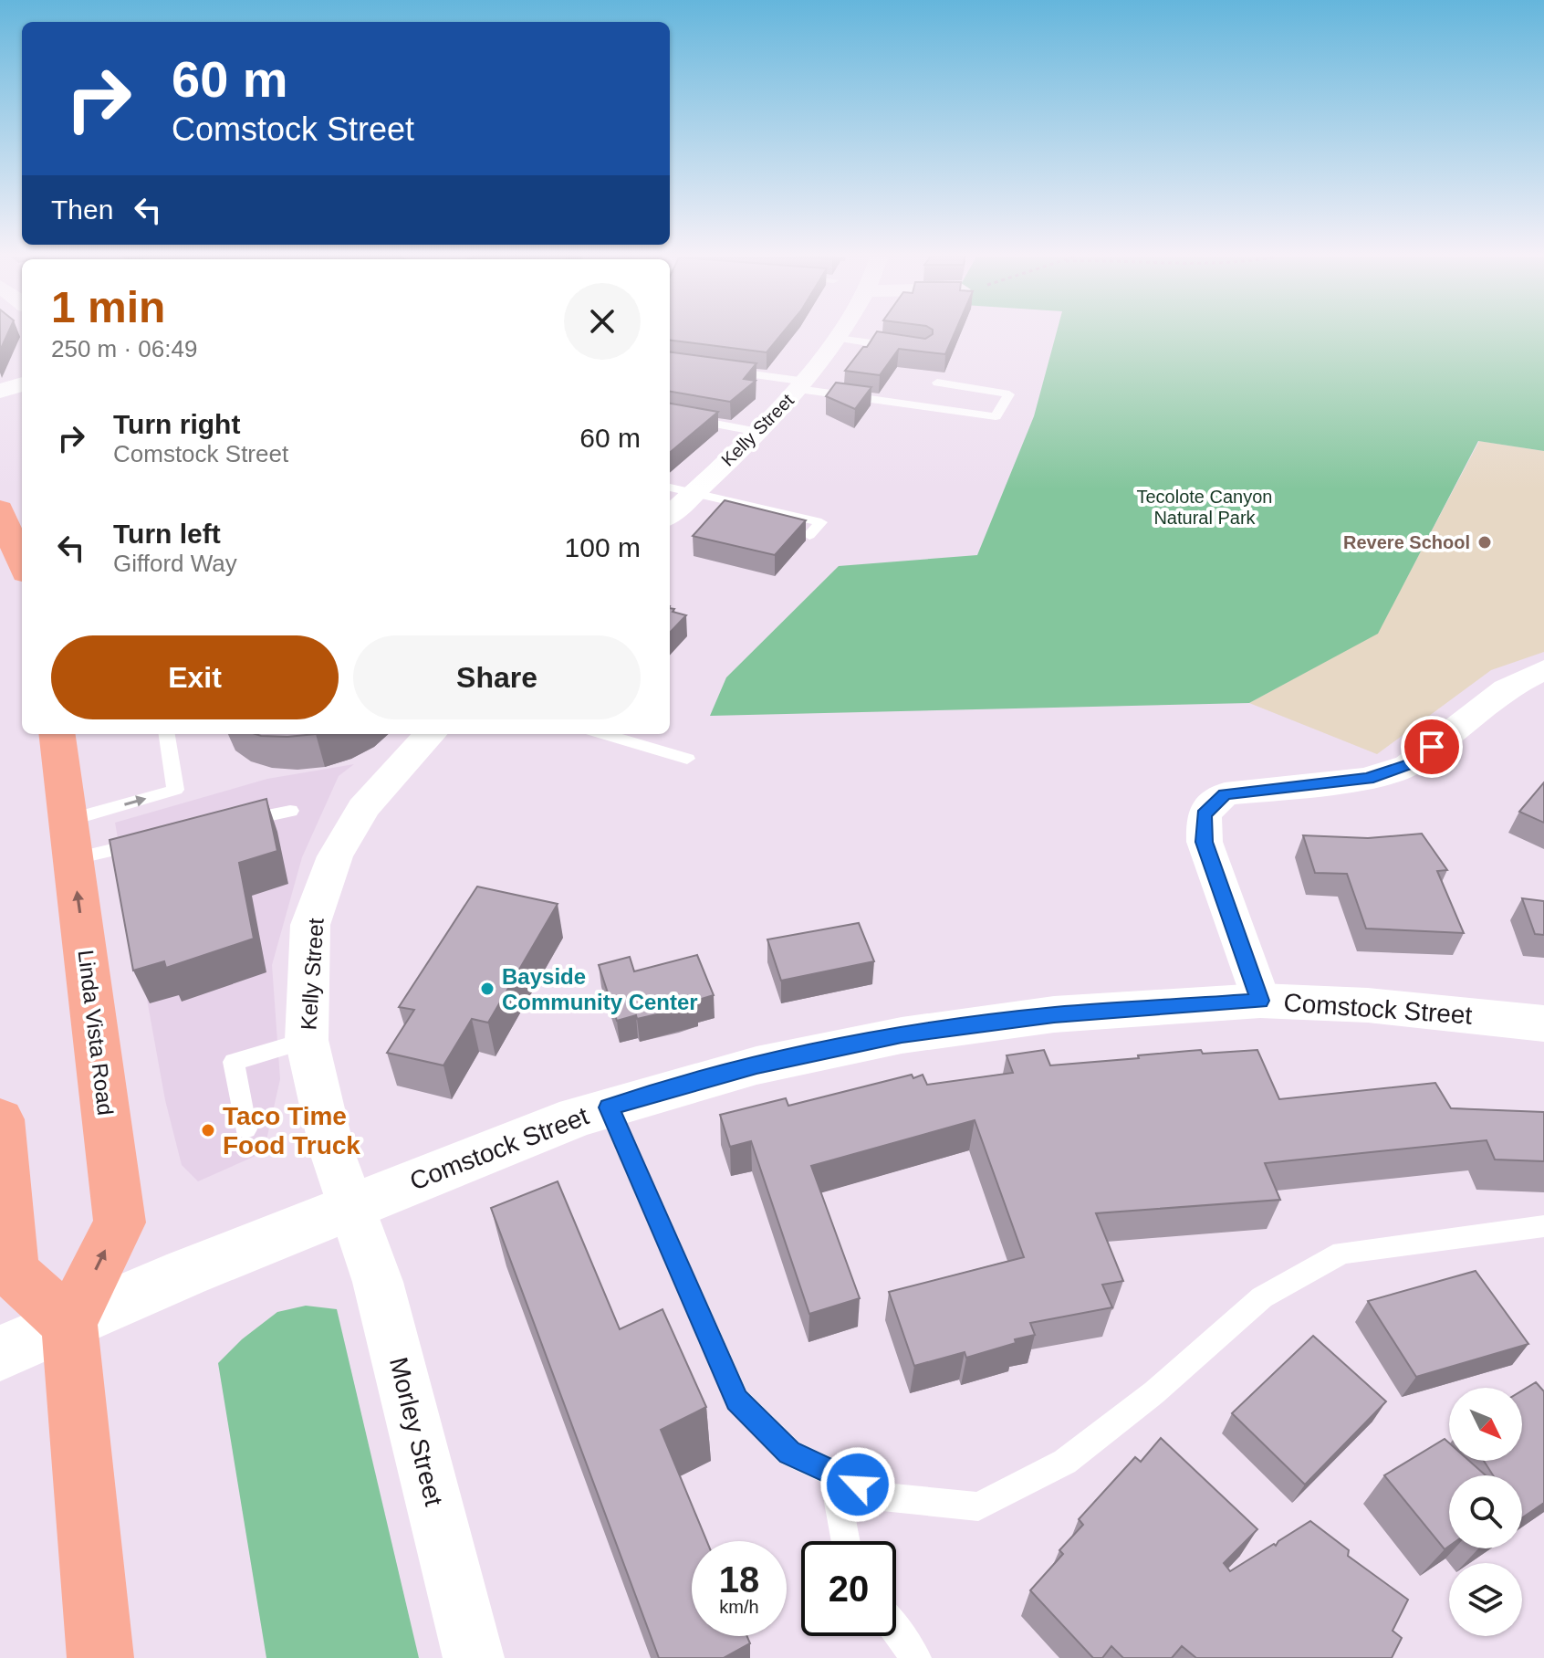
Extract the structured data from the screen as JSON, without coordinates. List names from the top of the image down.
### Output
{
  "streets": {
    "main road": ["Linda Vista Road"],
    "street": ["Kelly Street", "Comstock Street", "Morley Street"]
  },
  "crossings": [
    ["Kelly Street", "Comstock Street"],
    ["Kelly Street", "Morley Street"],
    ["Comstock Street", "Linda Vista Road"],
    ["Comstock Street", "Morley Street"]
  ],
  "one_way": ["Linda Vista Road"],
  "parks": ["Tecolote Canyon Natural Park"],
  "places": ["Revere School", "Bayside Community Center", "Taco Time Food Truck"],
  "north": "bottom right",
  "page": {
    "turn": ["60 m", "Comstock Street"],
    "then": "Then",
    "heading": ["1 min", "250 m · 06:49"],
    "list": [
      {
        "name": "Turn right",
        "note": "Comstock Street",
        "value": "60 m"
      },
      {
        "name": "Turn left",
        "note": "Gifford Way",
        "value": "100 m"
      }
    ],
    "buttons": ["Exit", "Share"],
    "speed": "18 km/h",
    "limit": "20"
  }
}
